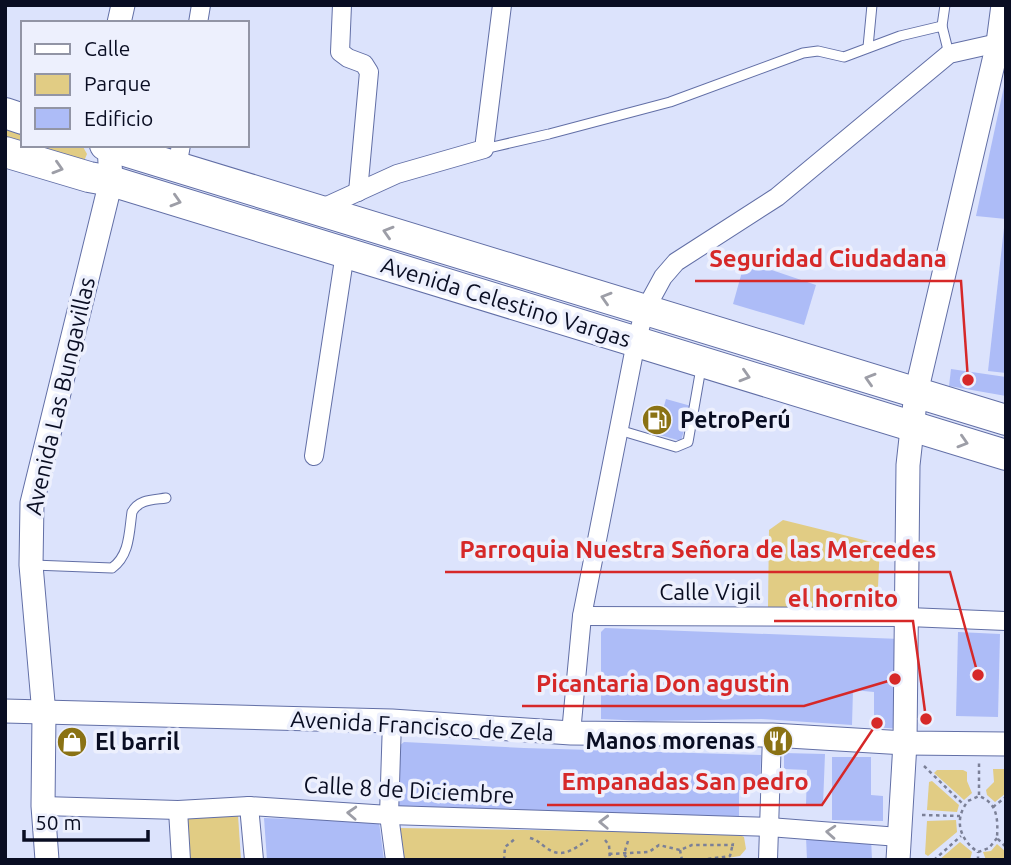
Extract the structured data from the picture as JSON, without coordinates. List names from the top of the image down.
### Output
{
  "streets": {
    "highway": ["Avenida Celestino Vargas"],
    "street": [
      "Avenida Las Bungavillas",
      "Calle Vigil",
      "Avenida Francisco de Zela",
      "Calle 8 de Diciembre"
    ]
  },
  "crossings": [
    ["Avenida Celestino Vargas", "Avenida Las Bungavillas"],
    ["Avenida Las Bungavillas", "Avenida Francisco de Zela"],
    ["Avenida Las Bungavillas", "Calle 8 de Diciembre"]
  ],
  "one_way": ["Calle 8 de Diciembre"],
  "places": {
    "other": [
      "Seguridad Ciudadana",
      "Parroquia Nuestra Señora de las Mercedes",
      "Picantaria Don agustin",
      "el hornito",
      "Empanadas San pedro"
    ],
    "fuel station": ["PetroPerú"],
    "restaurant": ["Manos morenas"],
    "shop": ["El barril"]
  },
  "legend": ["Calle", "Parque", "Edificio"],
  "scale_bar": "50 m"
}
